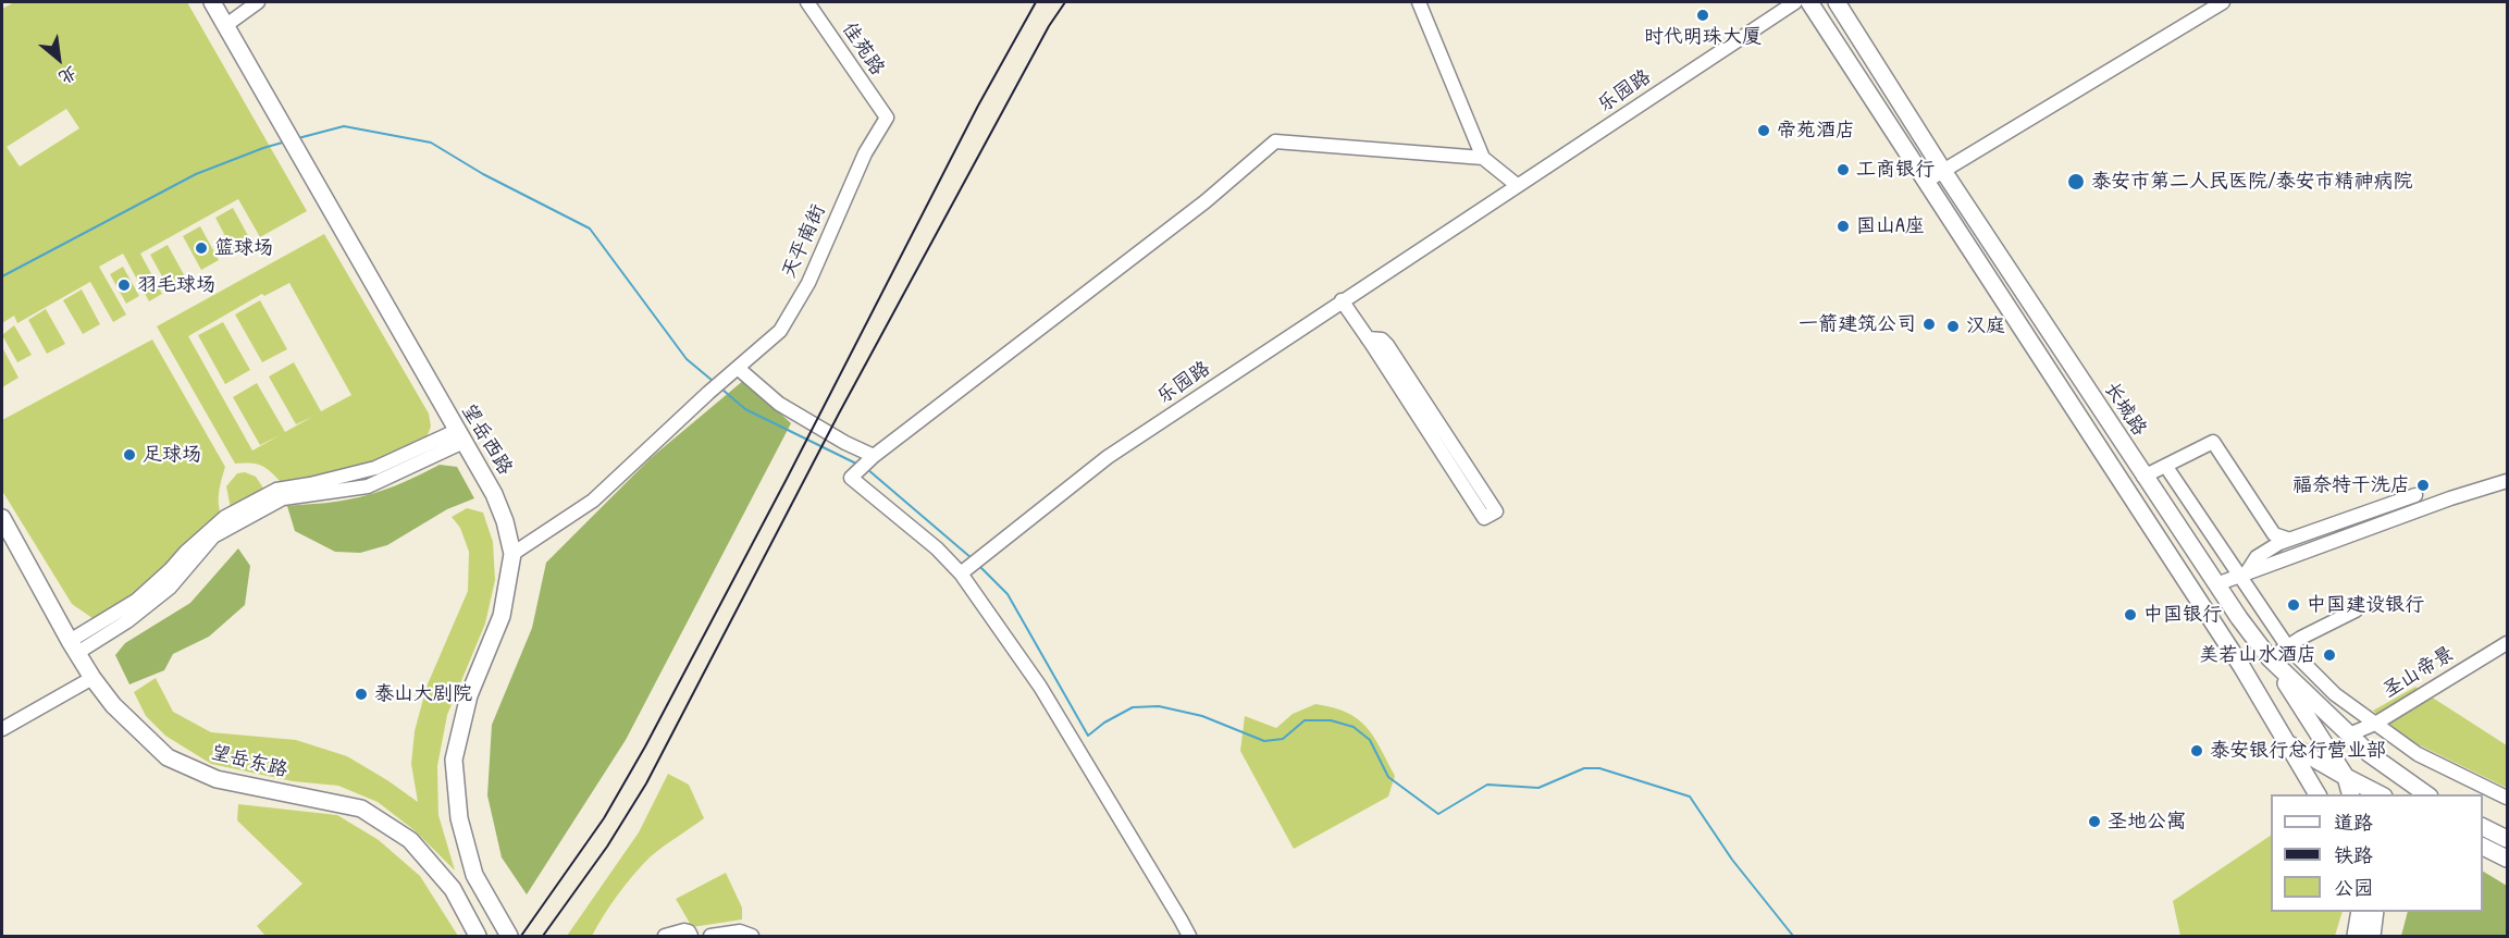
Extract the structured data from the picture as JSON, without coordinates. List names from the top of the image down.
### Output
{
  "streets": {
    "main road": ["长城路", "望岳西路", "望岳东路"],
    "street": [
      "佳苑路",
      "乐园路",
      "天平南街",
      "圣山帝景"
    ]
  },
  "crossings": [
    ["佳苑路", "天平南街"],
    ["天平南街", "望岳西路"],
    ["长城路", "圣山帝景"]
  ],
  "places": [
    "时代明珠大厦",
    "帝苑酒店",
    "工商银行",
    "泰安市第二人民医院/泰安市精神病院",
    "国山A座",
    "篮球场",
    "羽毛球场",
    "一箭建筑公司",
    "汉庭",
    "足球场",
    "福奈特干洗店",
    "中国建设银行",
    "中国银行",
    "美若山水酒店",
    "泰山大剧院",
    "泰安银行总行营业部",
    "圣地公寓"
  ],
  "legend": ["道路", "铁路", "公园"],
  "north": "bottom right"
}
